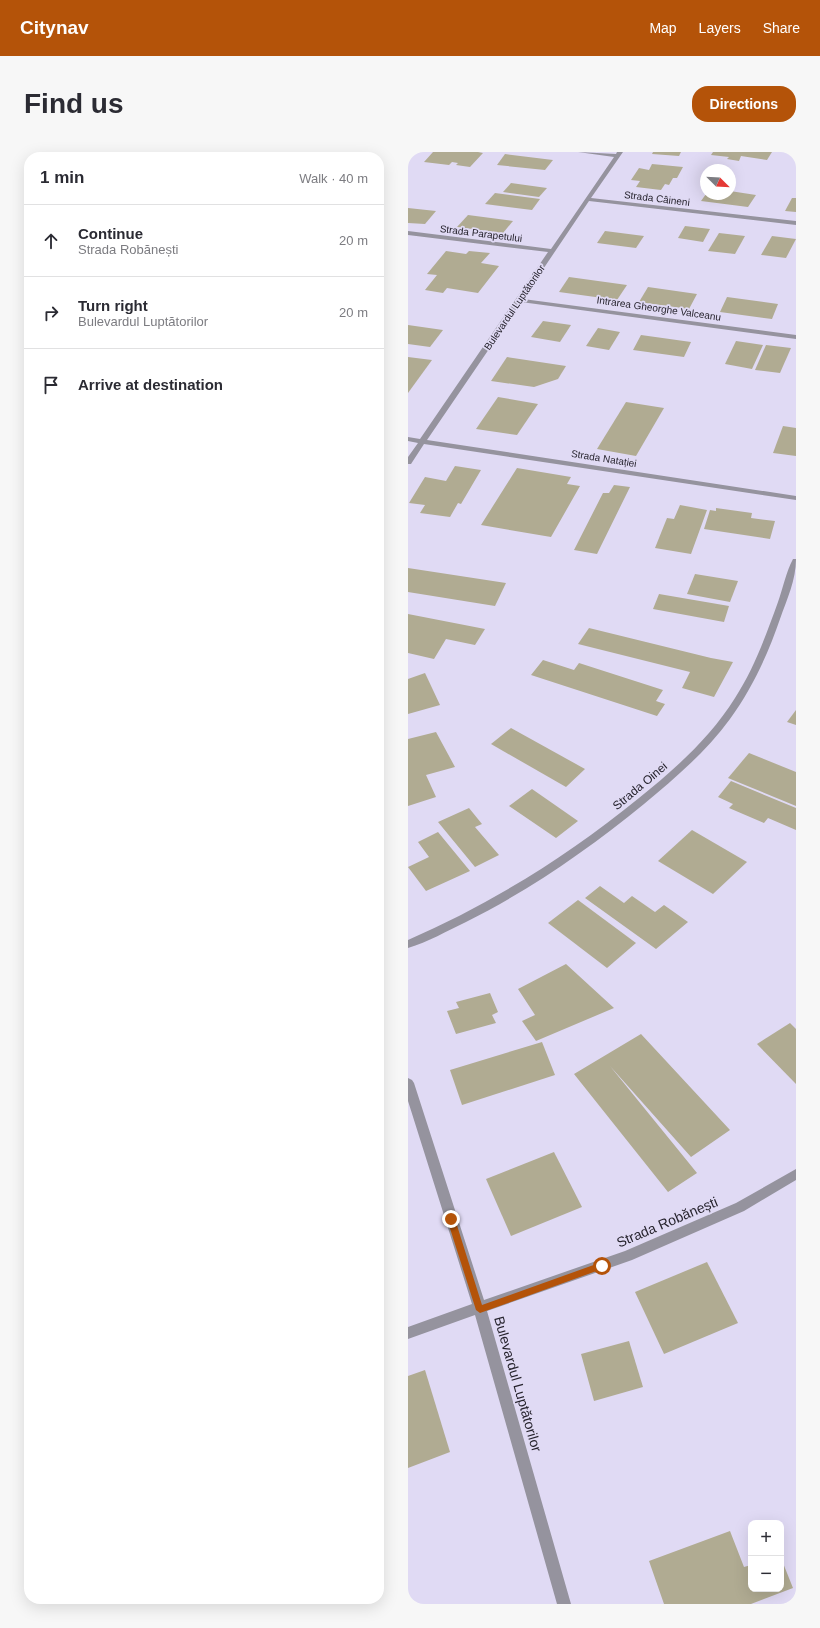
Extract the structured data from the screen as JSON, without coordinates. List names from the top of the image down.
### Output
{
  "streets": {
    "street": [
      "Strada Câineni",
      "Strada Parapetului",
      "Bulevardul Luptătorilor",
      "Intrarea Gheorghe Valceanu",
      "Strada Natației",
      "Strada Oinei",
      "Strada Robănești"
    ]
  },
  "crossings": [
    ["Strada Câineni", "Bulevardul Luptătorilor"],
    ["Strada Parapetului", "Bulevardul Luptătorilor"],
    ["Bulevardul Luptătorilor", "Intrarea Gheorghe Valceanu"],
    ["Bulevardul Luptătorilor", "Strada Natației"],
    ["Bulevardul Luptătorilor", "Strada Robănești"]
  ],
  "north": "bottom right",
  "page": {
    "header": "Citynav",
    "nav": ["Map", "Layers", "Share"],
    "buttons": "Directions",
    "title": "Find us",
    "heading": ["1 min", "Walk · 40 m"],
    "list": [
      ["Continue", "Strada Robănești", "20 m"],
      ["Turn right", "Bulevardul Luptătorilor", "20 m"],
      "Arrive at destination"
    ],
    "map_buttons": ["+", "−"]
  }
}
